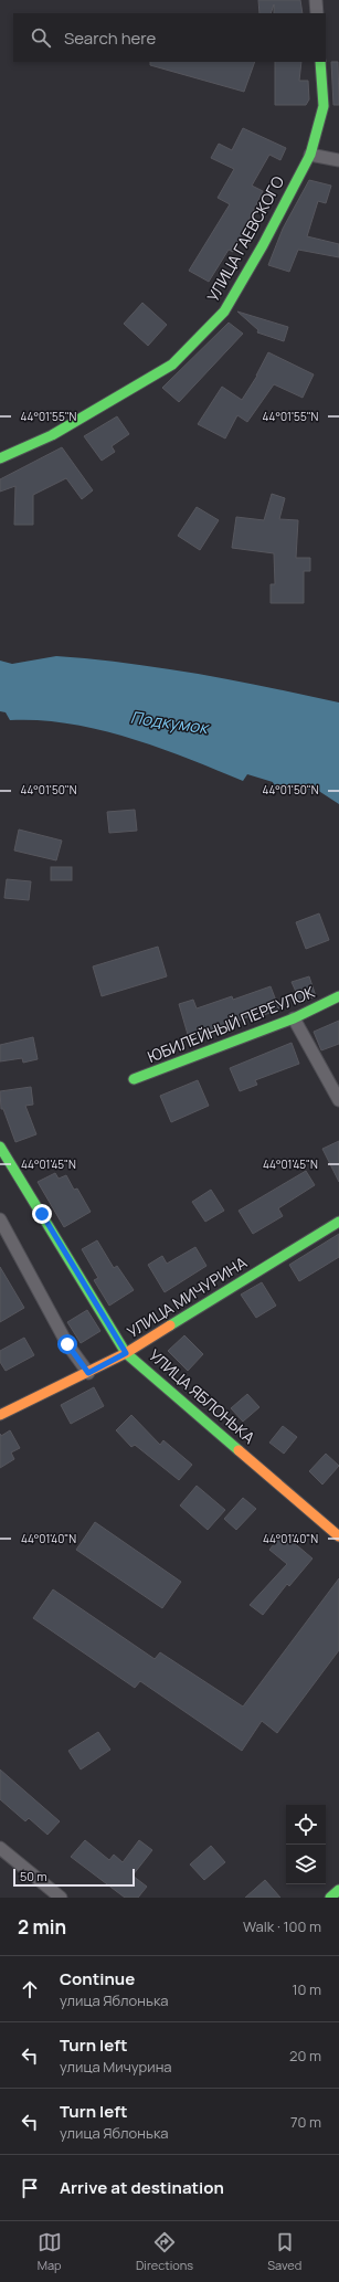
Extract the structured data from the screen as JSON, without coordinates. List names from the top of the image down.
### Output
{
  "streets": {
    "street": [
      "УЛИЦА ГАЕВСКОГО",
      "ЮБИЛЕЙНЫЙ ПЕРЕУЛОК",
      "УЛИЦА МИЧУРИНА",
      "УЛИЦА ЯБЛОНЬКА"
    ]
  },
  "crossings": [
    ["УЛИЦА МИЧУРИНА", "УЛИЦА ЯБЛОНЬКА"]
  ],
  "water": ["Подкумок"],
  "scale_bar": "50 m",
  "page": {
    "search": "Search here",
    "scale": "50 m",
    "heading": ["2 min", "Walk · 100 m"],
    "list": [
      ["Continue", "улица Яблонька", "10 m"],
      ["Turn left", "улица Мичурина", "20 m"],
      ["Turn left", "улица Яблонька", "70 m"],
      "Arrive at destination"
    ],
    "nav": ["Map", "Directions", "Saved"]
  },
  "coordinates": [
    "44°01'55\"N",
    "44°01'50\"N",
    "44°01'45\"N",
    "44°01'40\"N"
  ]
}
